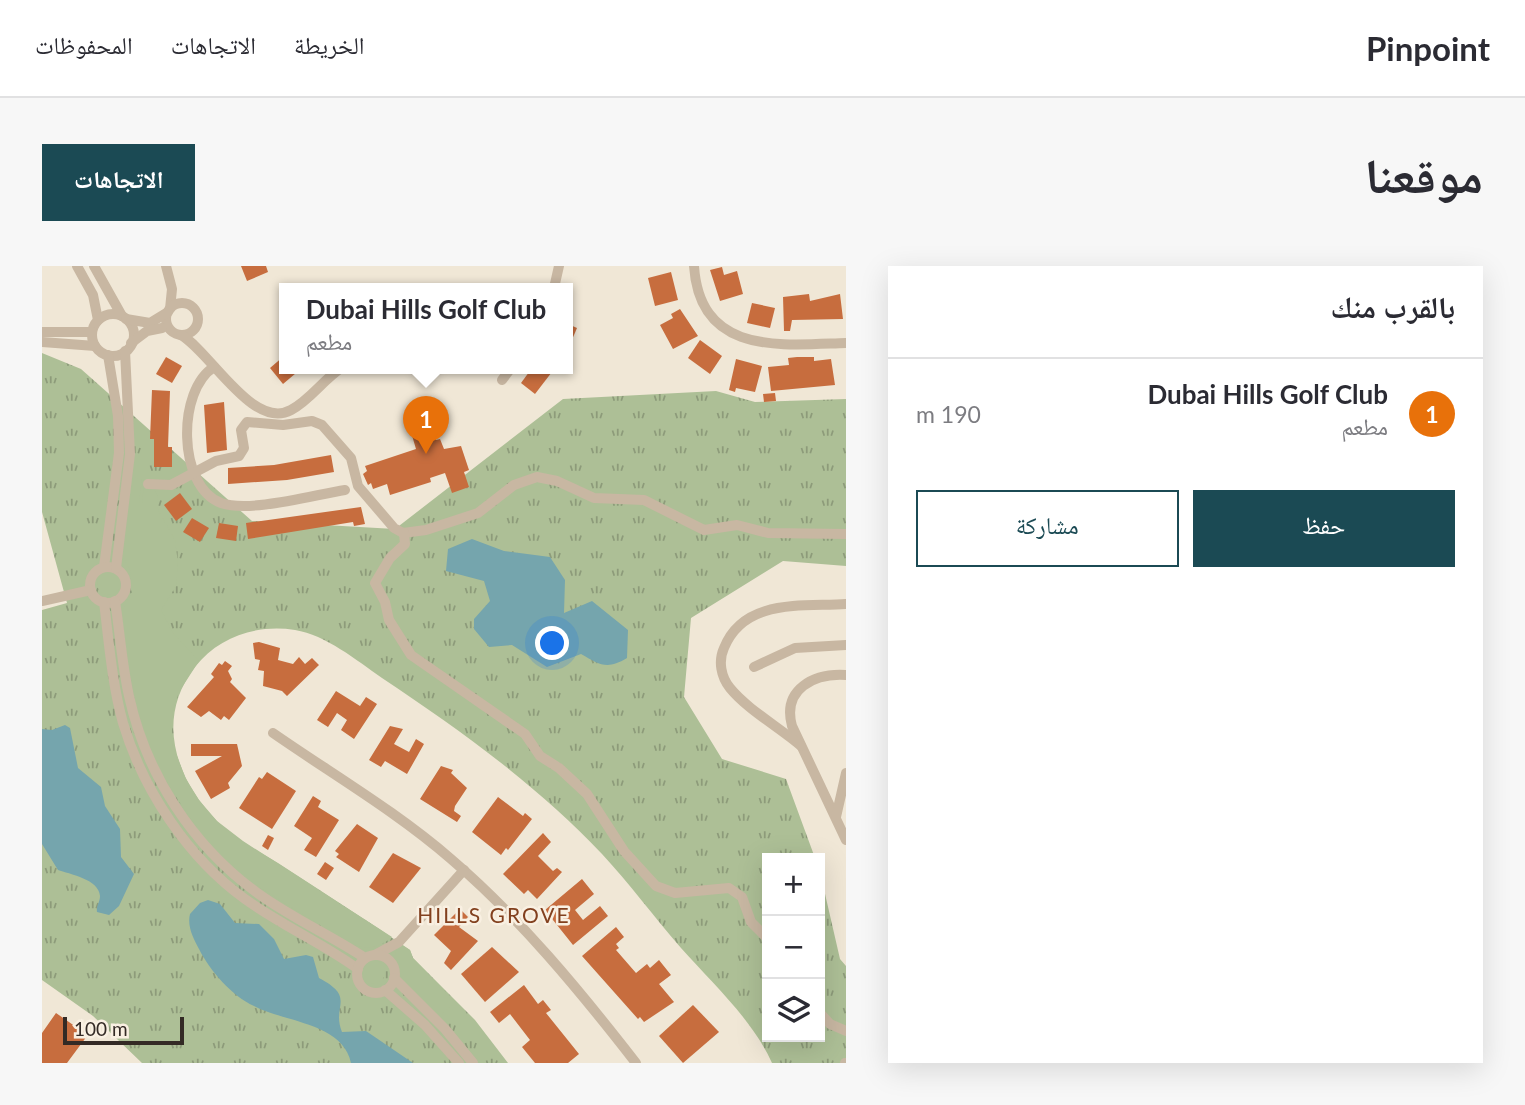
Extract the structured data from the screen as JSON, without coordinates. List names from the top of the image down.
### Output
{
  "districts": ["HILLS GROVE"],
  "scale_bar": "100 m",
  "page": {
    "header": "Pinpoint",
    "nav": ["الخريطة", "الاتجاهات", "المحفوظات"],
    "title": "موقعنا",
    "buttons": [
      "الاتجاهات",
      ["حفظ", "مشاركة"]
    ],
    "heading": "بالقرب منك",
    "popup": ["Dubai Hills Golf Club", "مطعم"],
    "list": [
      {
        "mark": "1",
        "name": "Dubai Hills Golf Club",
        "note": "مطعم",
        "value": "190 m"
      }
    ],
    "pins": "1",
    "map_buttons": ["+", "−"],
    "scale": "100 m"
  }
}
